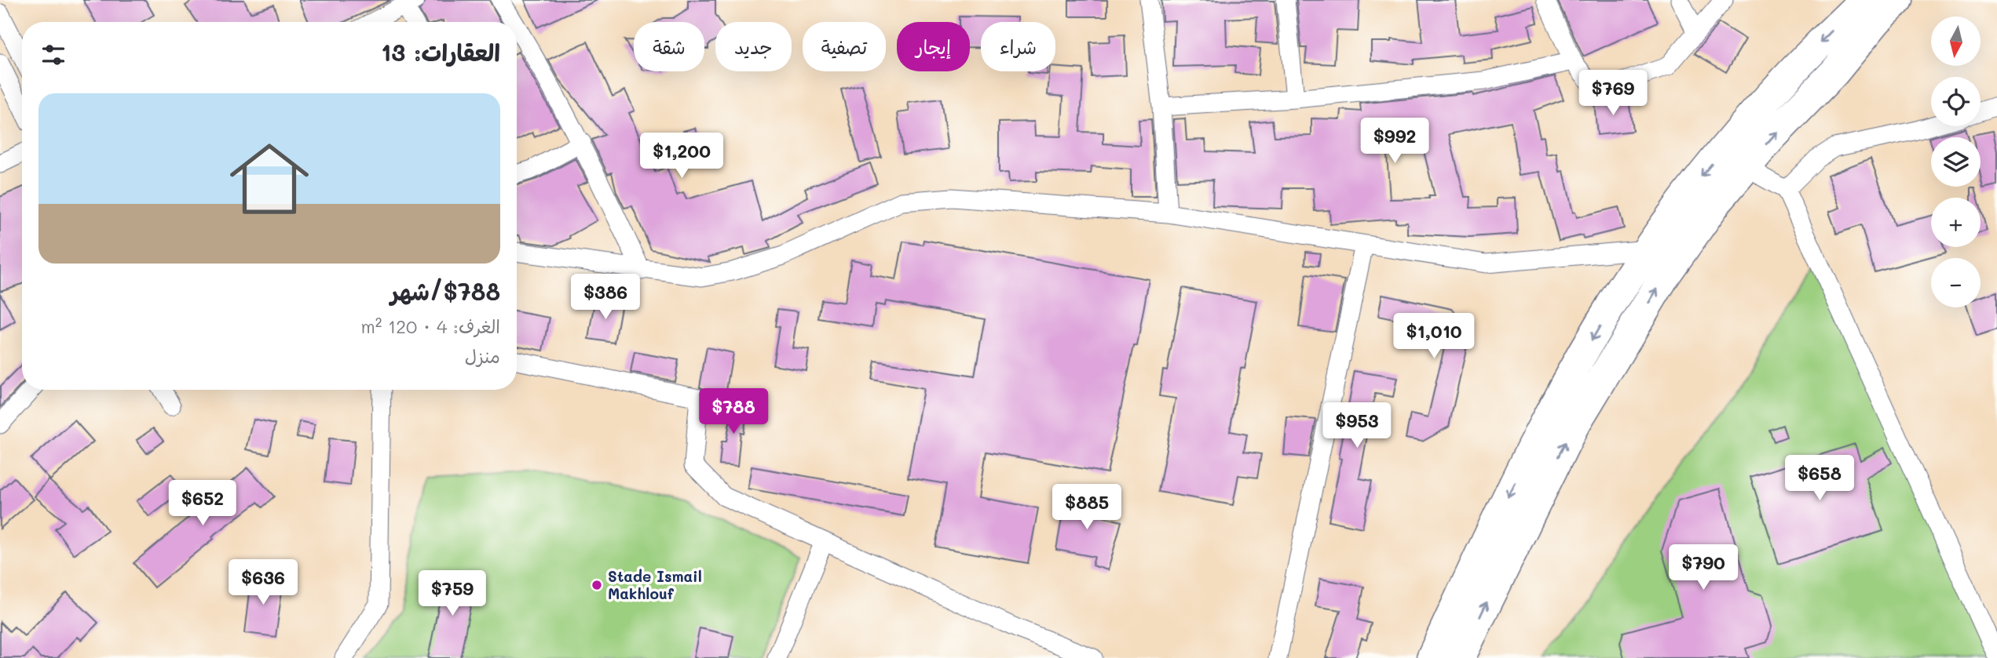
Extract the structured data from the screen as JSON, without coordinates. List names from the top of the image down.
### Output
{
  "places": ["Stade Ismail Makhlouf"],
  "north": "bottom",
  "page": {
    "map_buttons": ["+", "−"],
    "chip": [
      "شراء",
      "إيجار",
      "تصفية",
      "جديد",
      "شقة"
    ],
    "heading": "العقارات: 13",
    "price": [
      "$769",
      "$992",
      "$1,200",
      "$386",
      "$1,010",
      "$788",
      "$953",
      "$658",
      "$652",
      "$885",
      "$790",
      "$636",
      "$759"
    ],
    "list": [
      {
        "name": "$788/شهر",
        "note": "الغرف: 4 · 120 m² · منزل"
      }
    ]
  }
}
